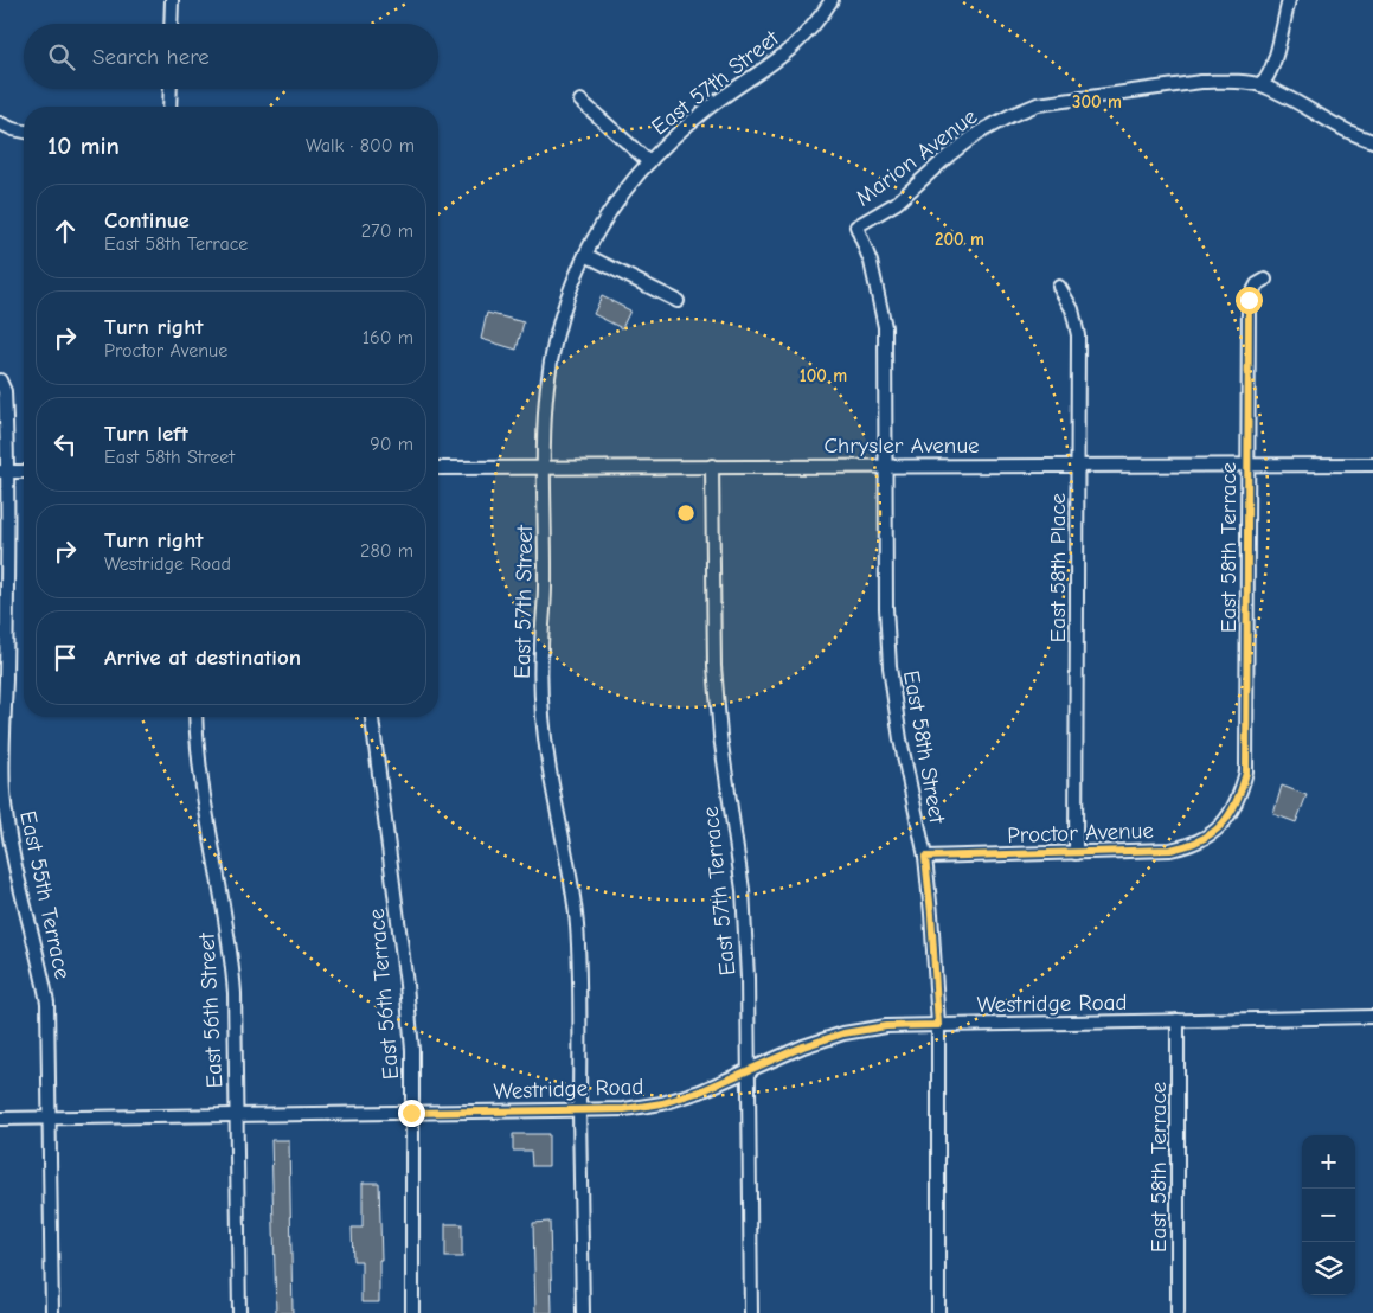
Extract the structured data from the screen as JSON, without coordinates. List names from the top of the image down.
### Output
{
  "streets": {
    "street": [
      "East 57th Street",
      "Marion Avenue",
      "Chrysler Avenue",
      "East 58th Terrace",
      "East 58th Place",
      "East 58th Street",
      "Proctor Avenue",
      "East 57th Terrace",
      "East 55th Terrace",
      "East 56th Terrace",
      "Westridge Road",
      "East 56th Street"
    ]
  },
  "crossings": [
    ["East 57th Street", "Chrysler Avenue"],
    ["East 57th Street", "Westridge Road"],
    ["Marion Avenue", "East 58th Street"],
    ["Chrysler Avenue", "East 58th Terrace"],
    ["Chrysler Avenue", "East 58th Place"],
    ["Chrysler Avenue", "East 58th Street"],
    ["Chrysler Avenue", "East 57th Terrace"],
    ["East 58th Terrace", "Proctor Avenue"],
    ["East 58th Terrace", "Westridge Road"],
    ["East 58th Place", "Proctor Avenue"],
    ["East 58th Street", "Proctor Avenue"],
    ["East 58th Street", "Westridge Road"],
    ["East 57th Terrace", "Westridge Road"],
    ["East 55th Terrace", "Westridge Road"],
    ["East 56th Terrace", "Westridge Road"],
    ["Westridge Road", "East 56th Street"]
  ],
  "page": {
    "search": "Search here",
    "heading": ["10 min", "Walk · 800 m"],
    "list": [
      ["Continue", "East 58th Terrace", "270 m"],
      ["Turn right", "Proctor Avenue", "160 m"],
      ["Turn left", "East 58th Street", "90 m"],
      ["Turn right", "Westridge Road", "280 m"],
      "Arrive at destination"
    ],
    "map_buttons": ["+", "−"]
  },
  "rings": ["300 m", "200 m", "100 m"]
}
